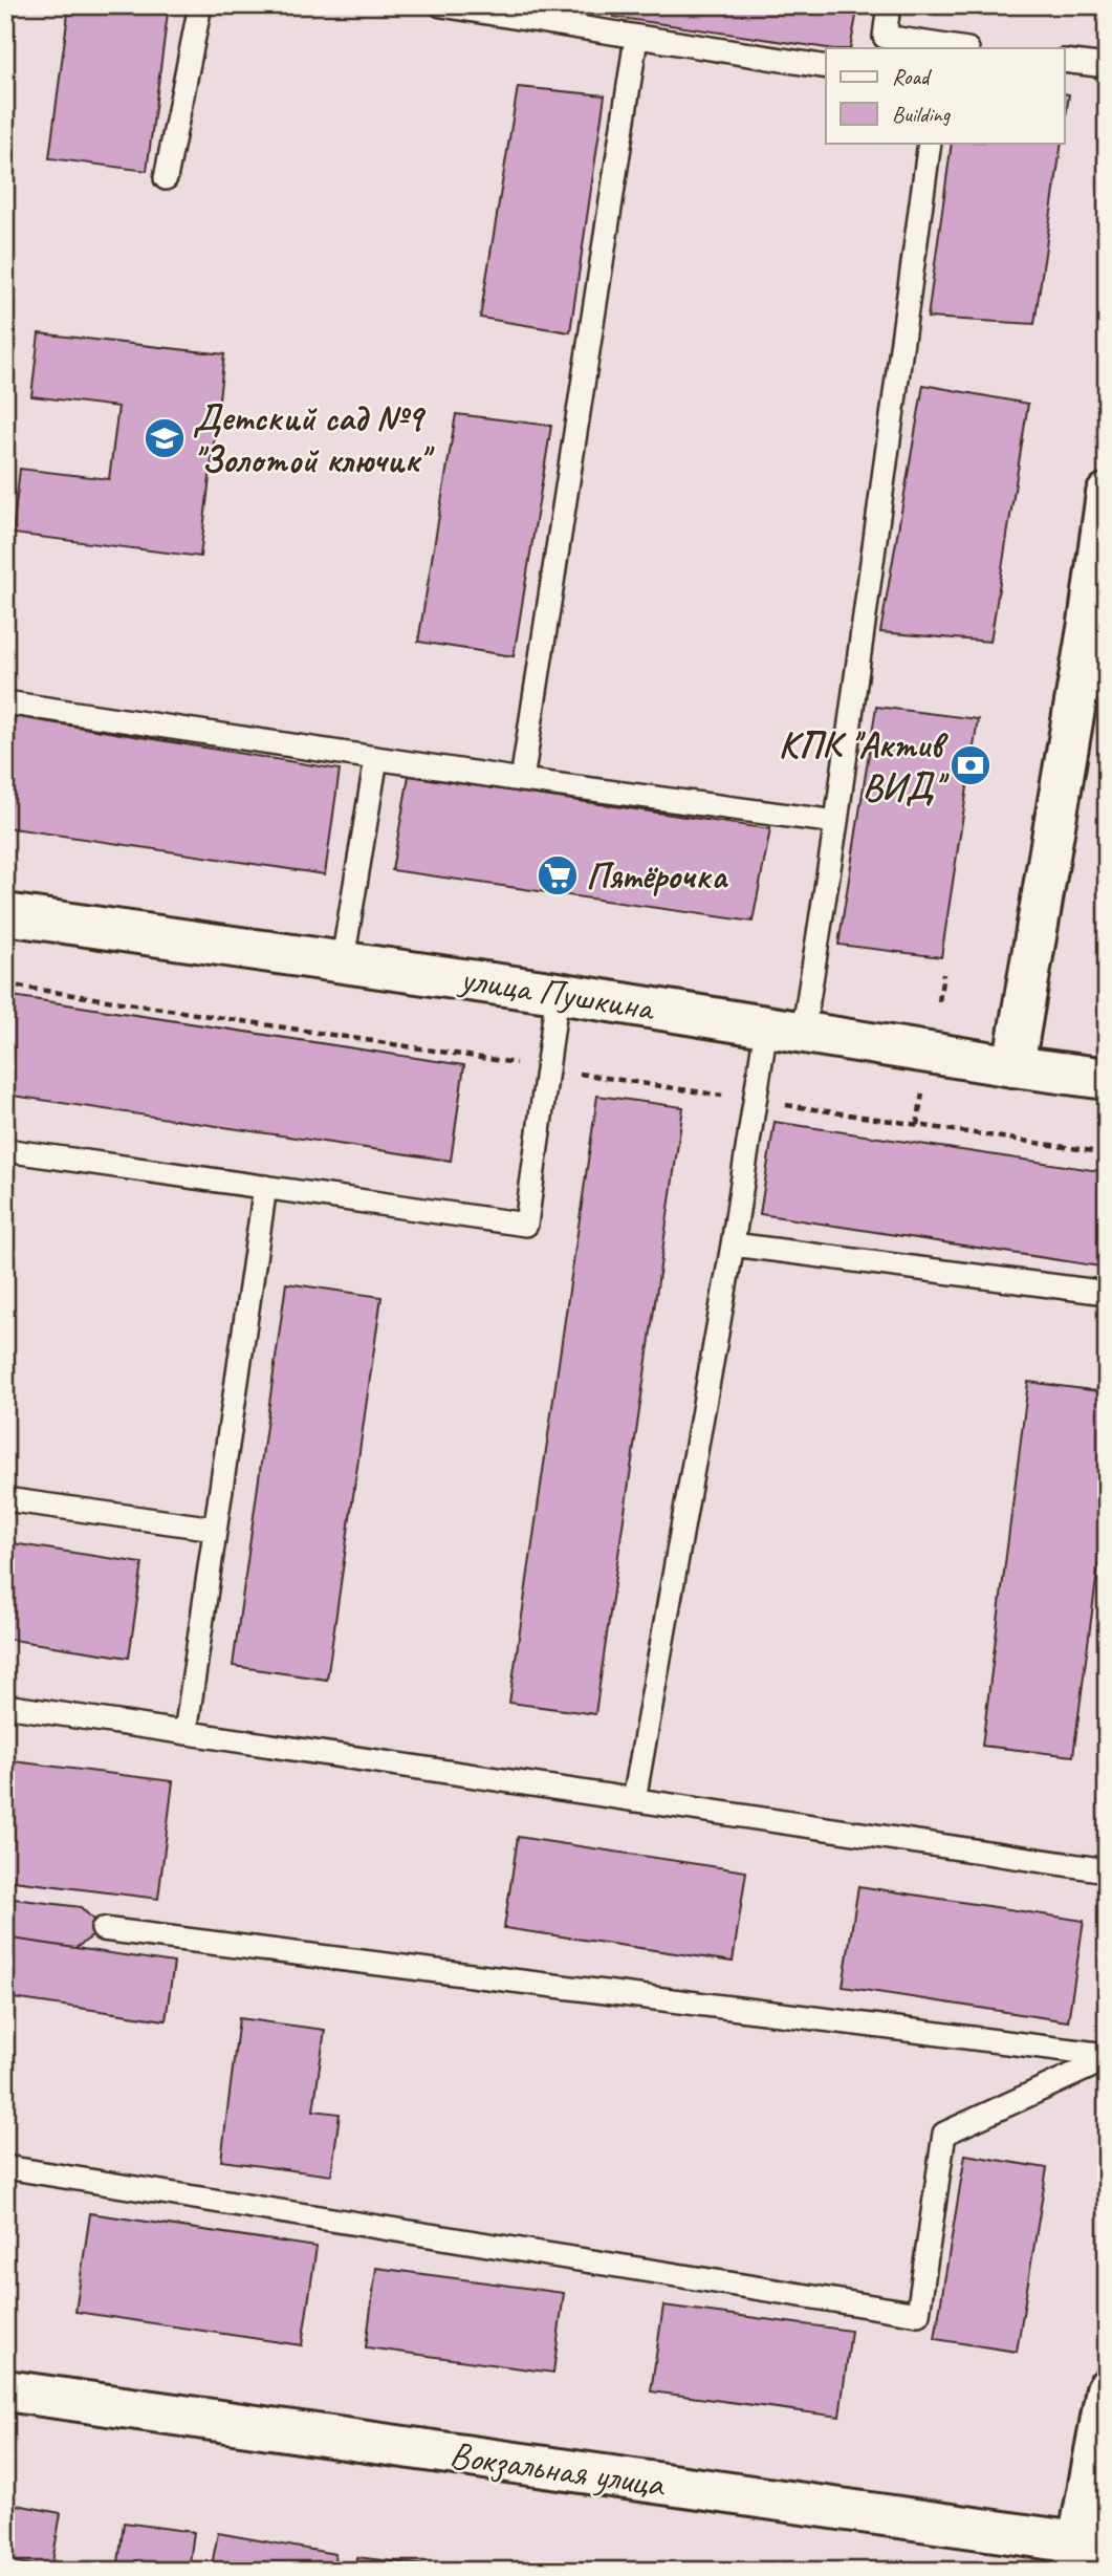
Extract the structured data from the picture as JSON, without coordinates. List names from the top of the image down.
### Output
{
  "streets": {
    "main road": ["улица Пушкина", "Вокзальная улица"]
  },
  "places": {
    "school or university": ["Детский сад №9 \"Золотой ключик\""],
    "bank": ["КПК ''Актив ВИД''"],
    "supermarket": ["Пятёрочка"]
  },
  "legend": ["Road", "Building"]
}
